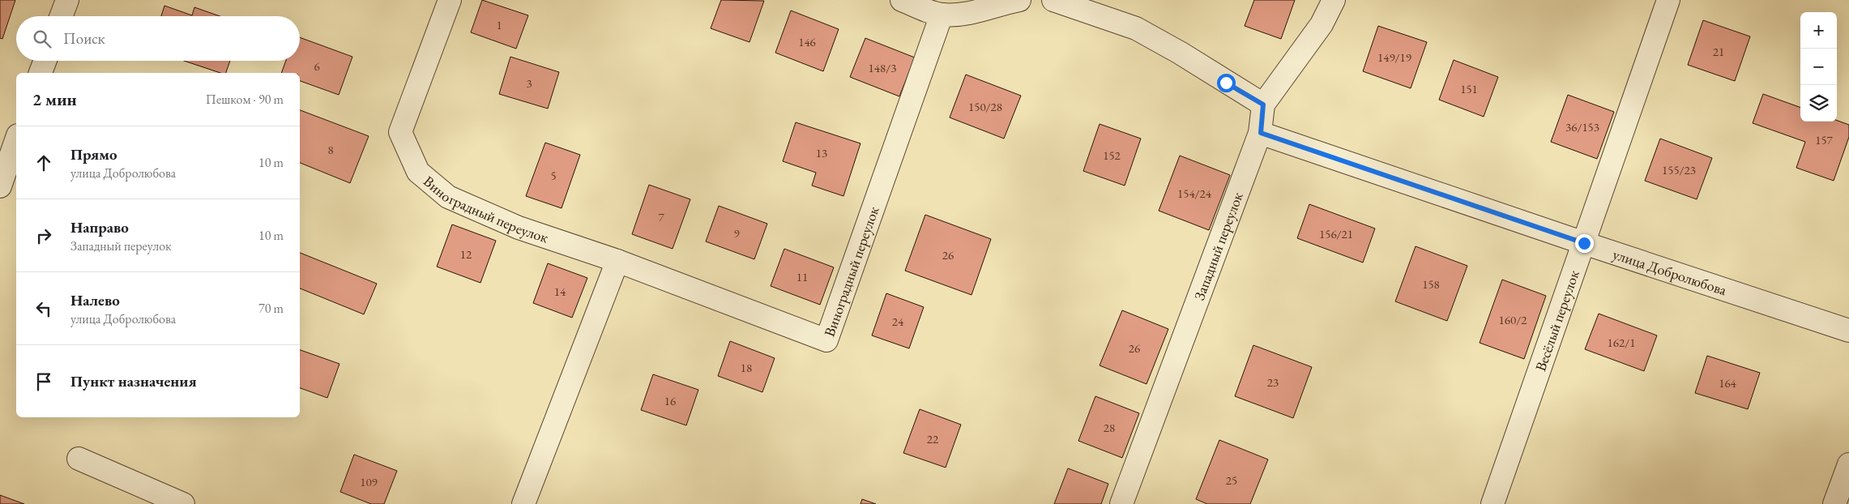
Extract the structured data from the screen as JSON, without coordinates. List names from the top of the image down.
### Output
{
  "streets": {
    "street": [
      "Виноградный переулок",
      "Западный переулок",
      "улица Добролюбова",
      "Весёлый переулок"
    ]
  },
  "crossings": [
    ["Западный переулок", "улица Добролюбова"],
    ["улица Добролюбова", "Весёлый переулок"]
  ],
  "house_numbers": [
    "1",
    "146",
    "21",
    "149/19",
    "6",
    "148/3",
    "3",
    "151",
    "150/28",
    "36/153",
    "157",
    "8",
    "13",
    "152",
    "155/23",
    "5",
    "154/24",
    "7",
    "9",
    "156/21",
    "12",
    "26",
    "11",
    "158",
    "14",
    "160/2",
    "24",
    "162/1",
    "26",
    "18",
    "23",
    "164",
    "16",
    "28",
    "22",
    "25",
    "109"
  ],
  "page": {
    "map_buttons": ["+", "−"],
    "search": "Поиск",
    "heading": ["2 мин", "Пешком · 90 m"],
    "list": [
      ["Прямо", "улица Добролюбова", "10 m"],
      ["Направо", "Западный переулок", "10 m"],
      ["Налево", "улица Добролюбова", "70 m"],
      "Пункт назначения"
    ]
  }
}
